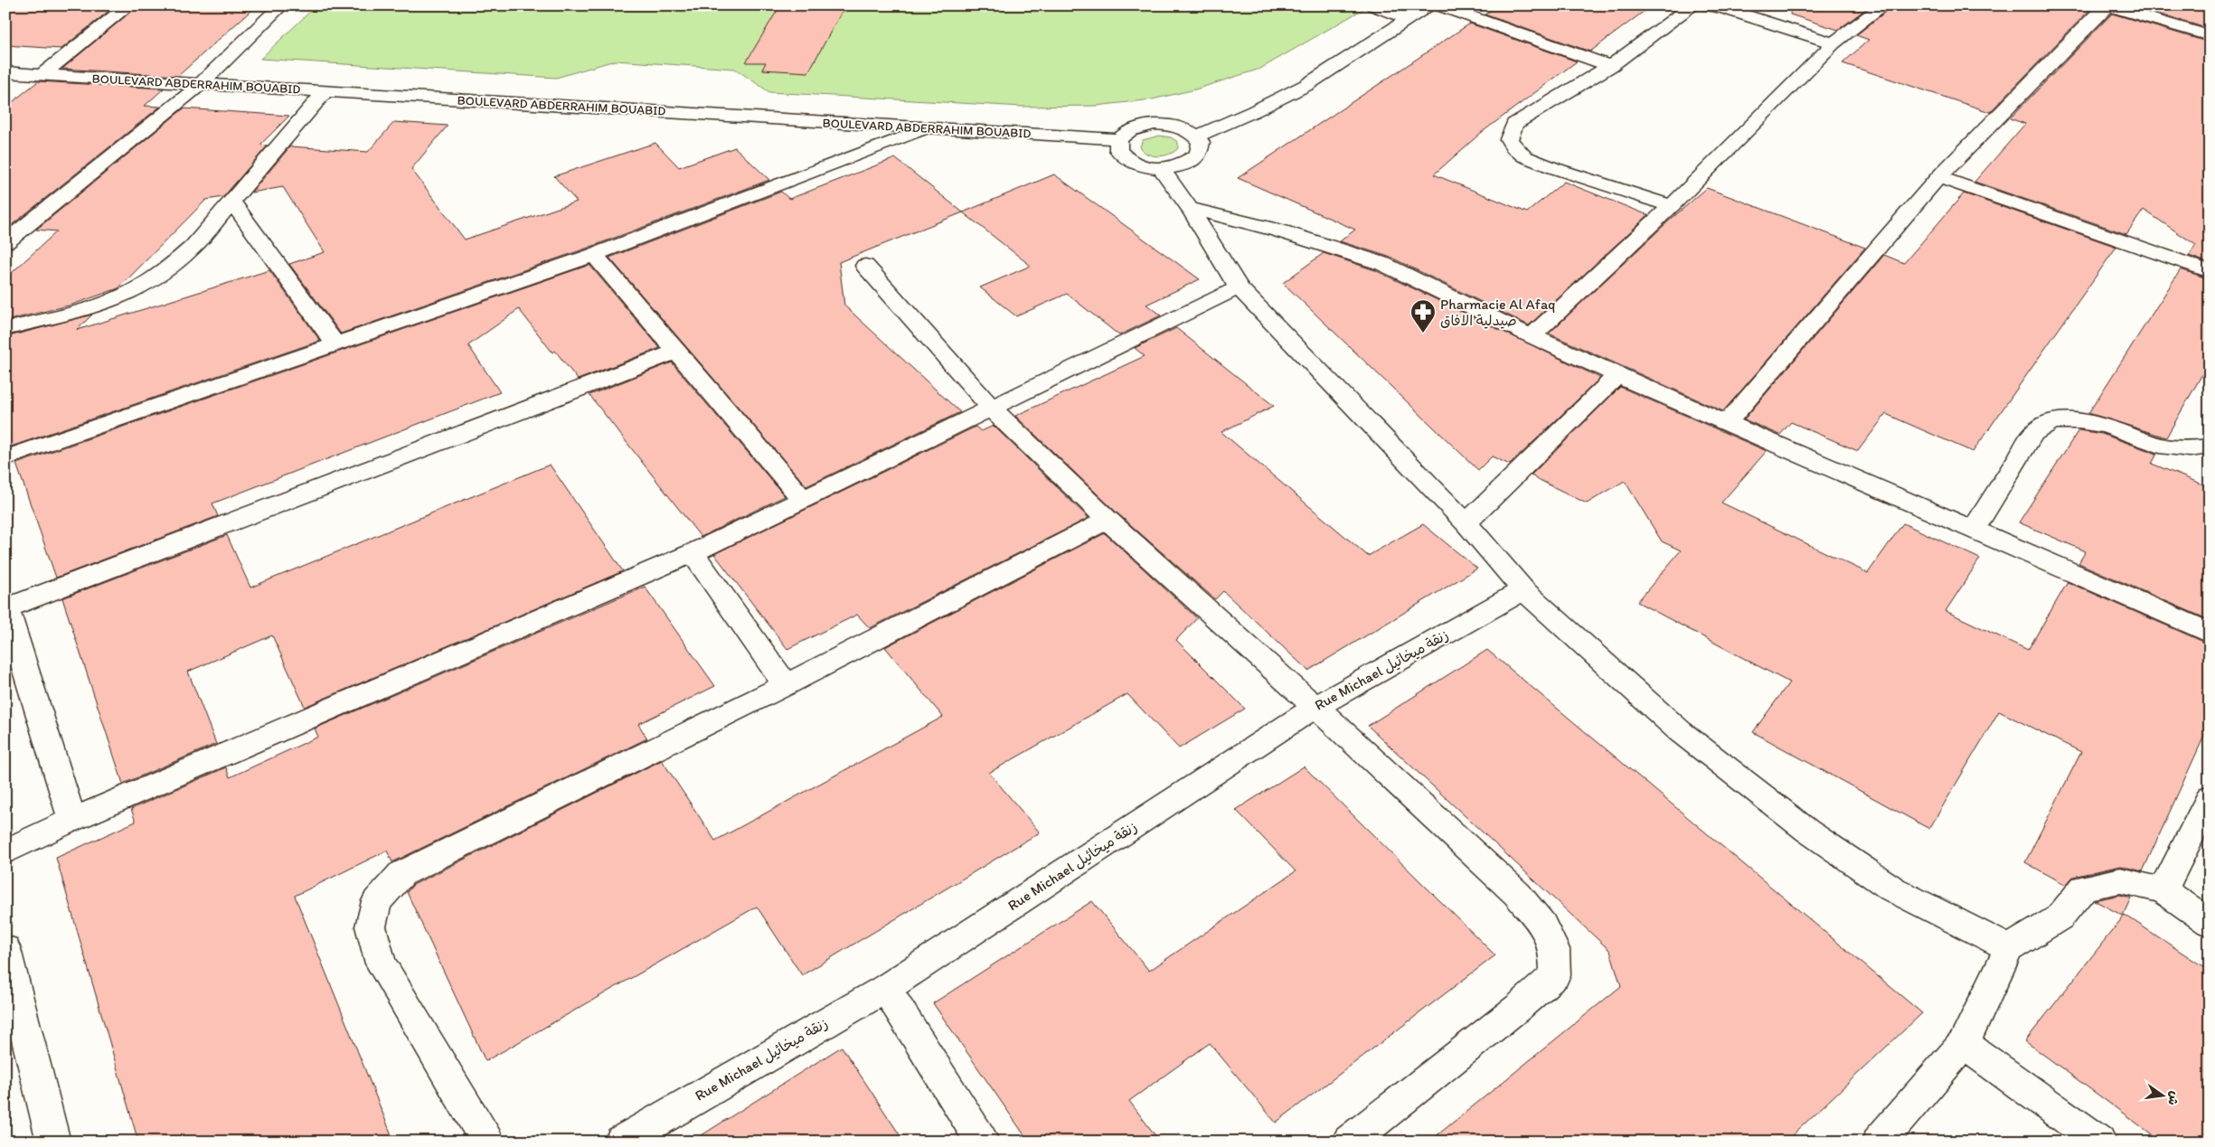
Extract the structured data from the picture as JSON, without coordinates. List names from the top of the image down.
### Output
{
  "streets": {
    "street": ["BOULEVARD ABDERRAHIM BOUABID", "Rue Michael زنقة ميخائيل"]
  },
  "places": {
    "pharmacy": ["Pharmacie Al Afaq صيدلية الافاق"]
  },
  "north": "right"
}
